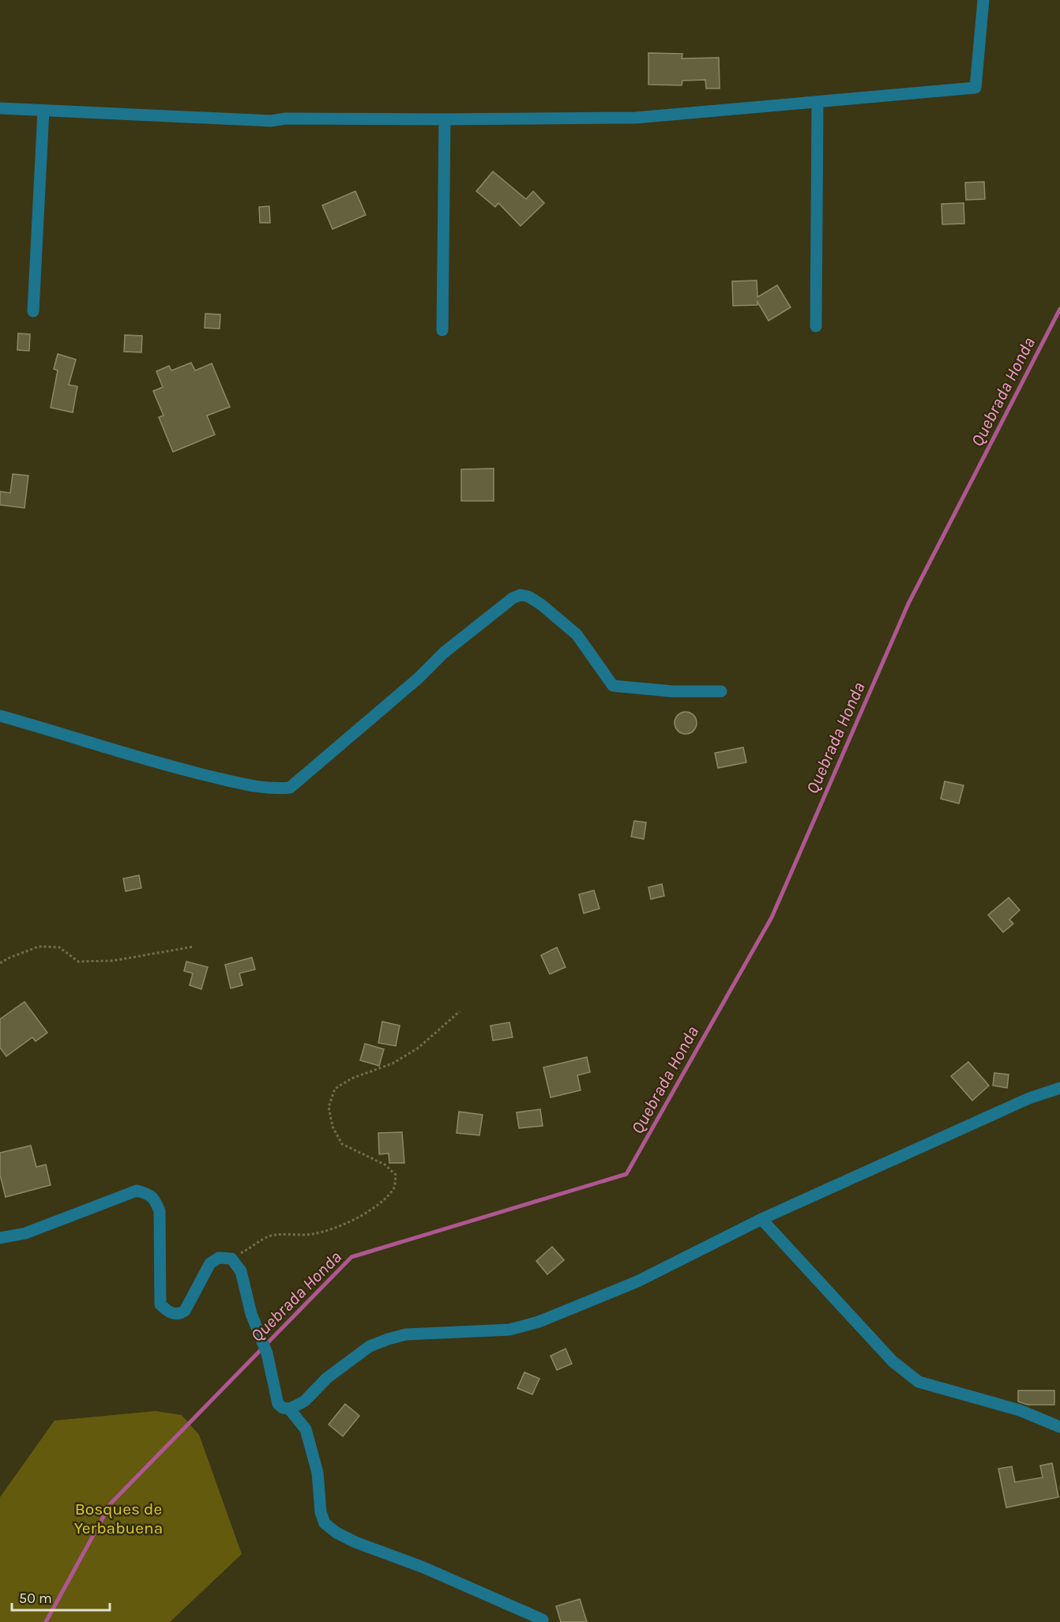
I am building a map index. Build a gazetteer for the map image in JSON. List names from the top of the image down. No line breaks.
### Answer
{"water":["Quebrada Honda"],"parks":["Bosques de Yerbabuena"],"scale_bar":"50 m"}
